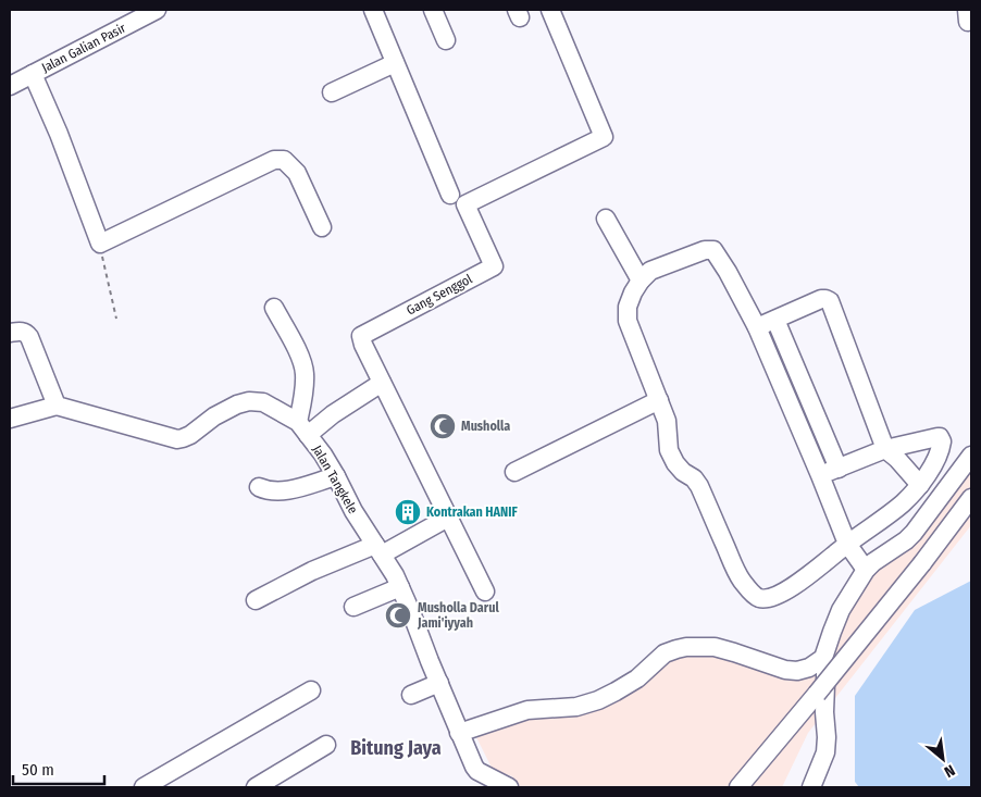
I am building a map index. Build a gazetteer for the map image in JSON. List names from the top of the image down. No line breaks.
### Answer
{"streets":{"street":["Jalan Galian Pasir","Gang Senggol","Jalan Tangkele"]},"districts":["Bitung Jaya"],"places":{"mosque":["Musholla","Musholla Darul Jami'iyyah"],"building":["Kontrakan HANIF"]},"scale_bar":"50 m","north":"bottom right"}
